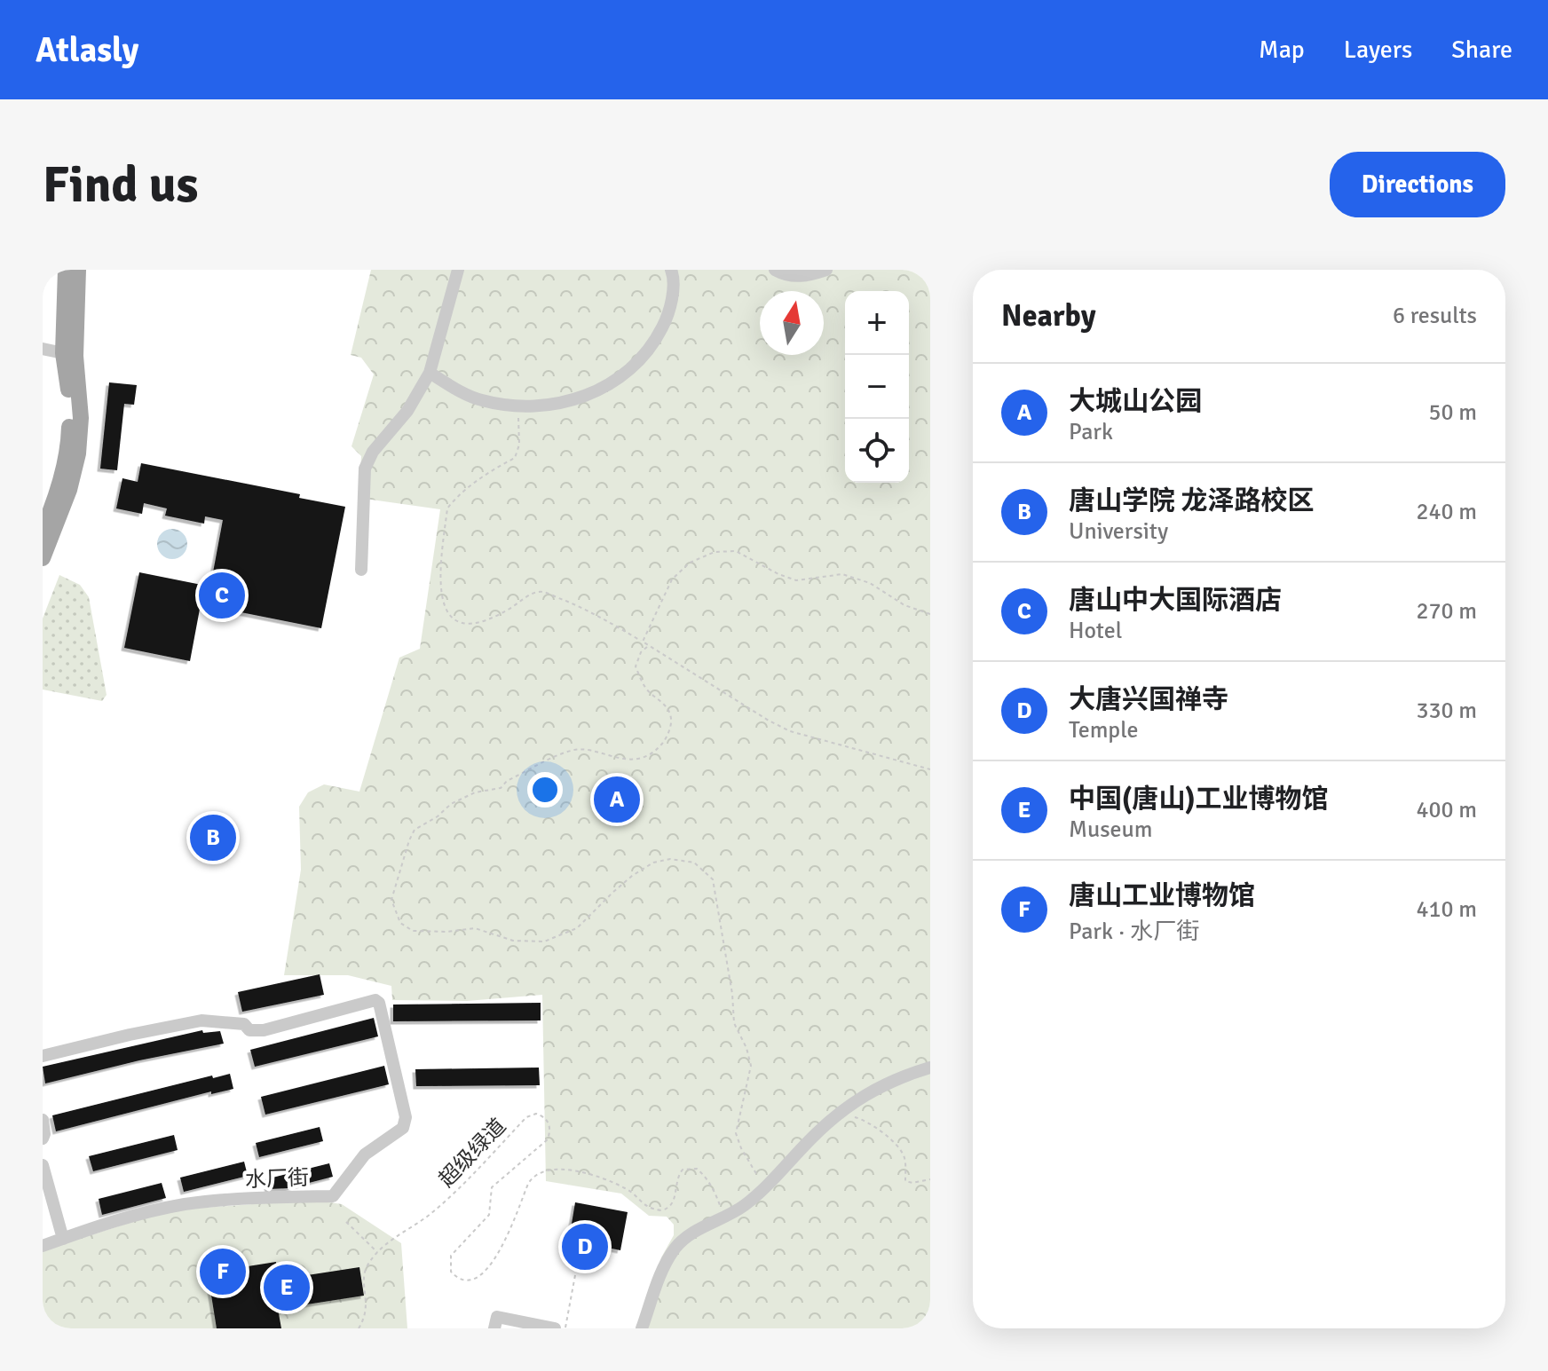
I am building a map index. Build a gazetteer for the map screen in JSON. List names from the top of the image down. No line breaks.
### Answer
{"streets":{"street":["水厂街"],"path":["超级绿道"]},"north":"top","page":{"header":"Atlasly","nav":["Map","Layers","Share"],"buttons":"Directions","title":"Find us","heading":["Nearby","6 results"],"map_buttons":["+","−"],"list":[{"mark":"A","name":"大城山公园","note":"Park","value":"50 m"},{"mark":"B","name":"唐山学院 龙泽路校区","note":"University","value":"240 m"},{"mark":"C","name":"唐山中大国际酒店","note":"Hotel","value":"270 m"},{"mark":"D","name":"大唐兴国禅寺","note":"Temple","value":"330 m"},{"mark":"E","name":"中国(唐山)工业博物馆","note":"Museum","value":"400 m"},{"mark":"F","name":"唐山工业博物馆","note":"Park · 水厂街","value":"410 m"}],"pins":["C","A","B","D","F","E"]}}
